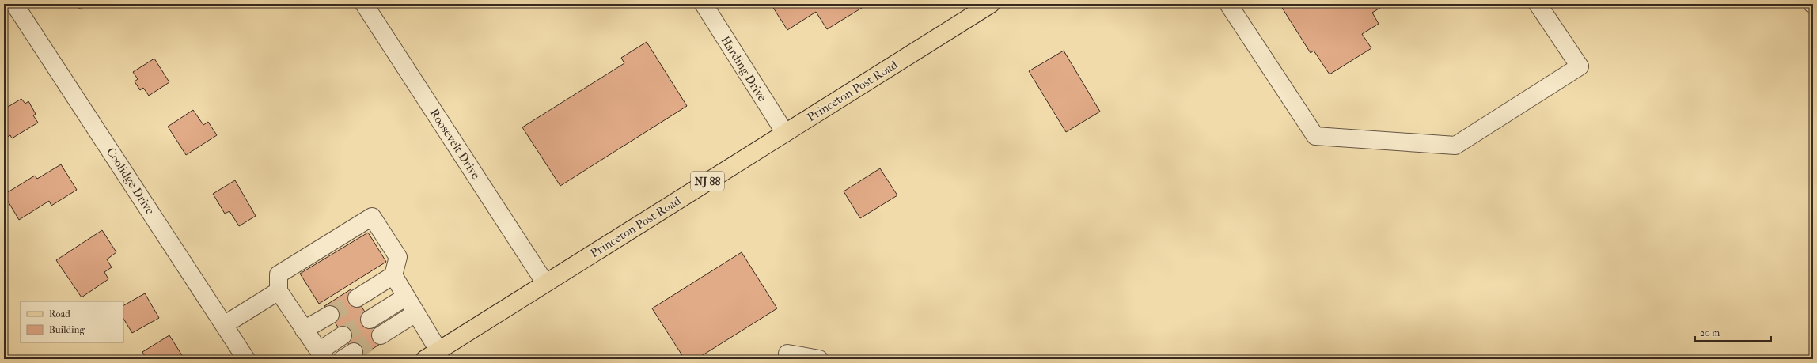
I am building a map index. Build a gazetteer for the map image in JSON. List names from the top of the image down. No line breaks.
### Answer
{"streets":{"main road":["Princeton Post Road","NJ 88"],"street":["Harding Drive","Roosevelt Drive","Coolidge Drive"]},"crossings":[["Harding Drive","Princeton Post Road"],["Princeton Post Road","Roosevelt Drive"]],"legend":["Road","Building"],"scale_bar":"20 m"}
